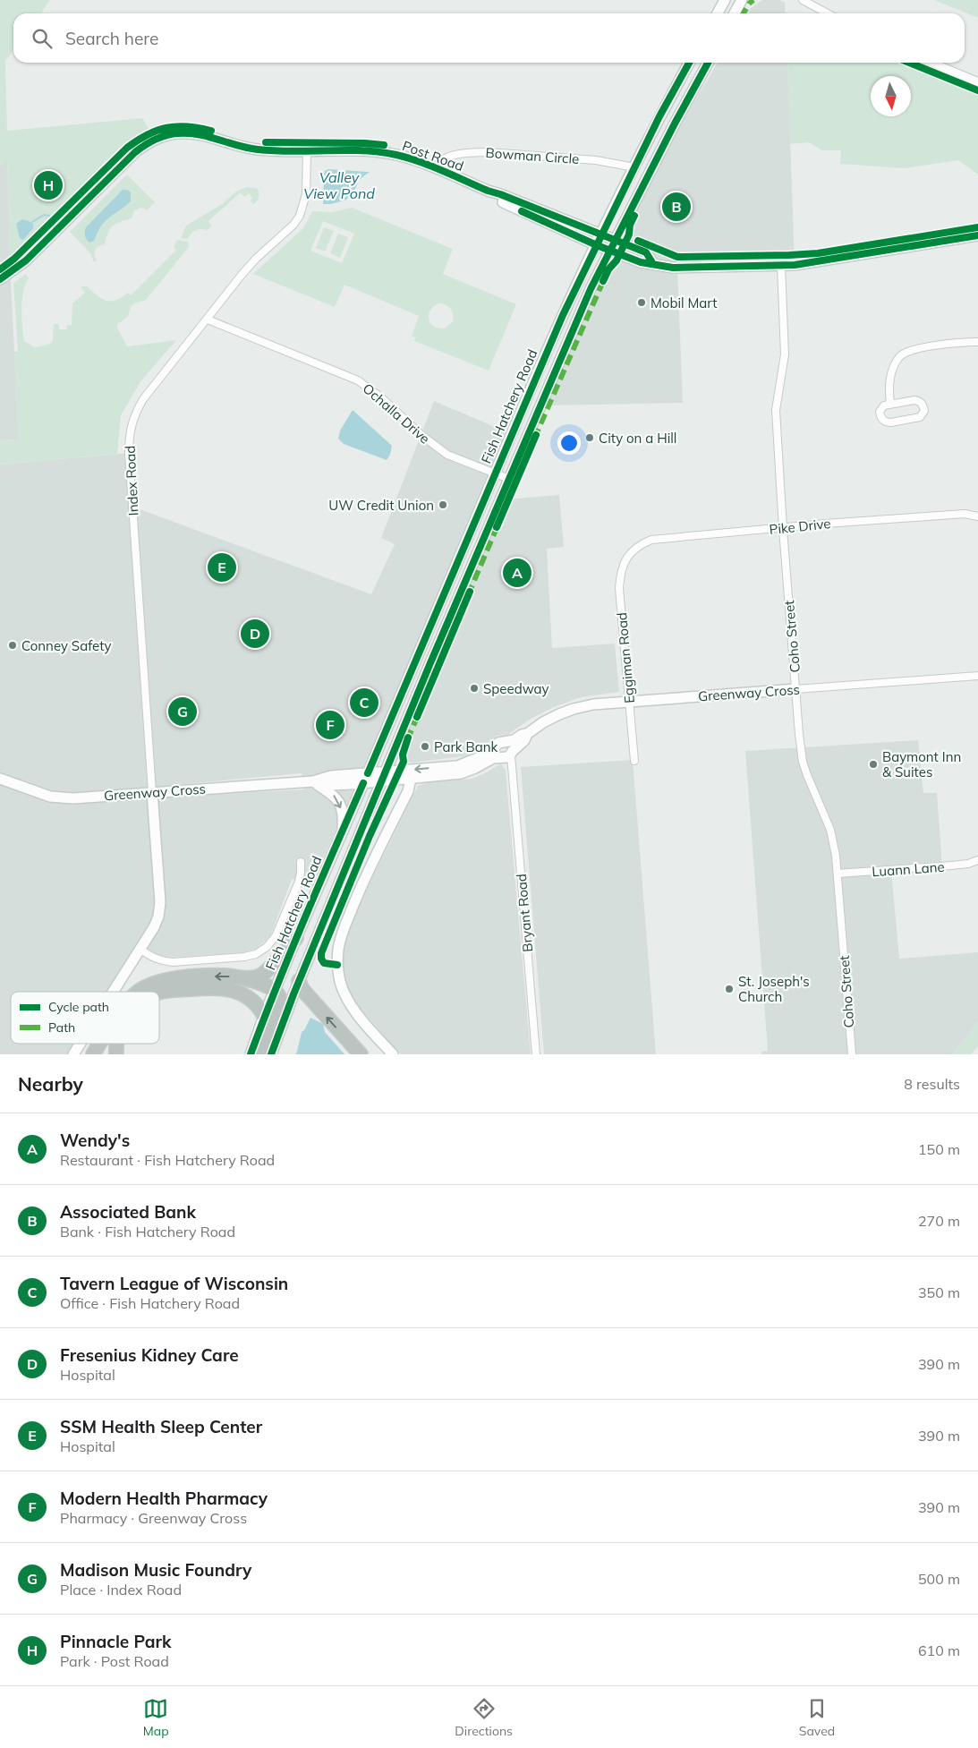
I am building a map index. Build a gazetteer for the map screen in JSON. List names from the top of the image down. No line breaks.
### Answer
{"streets":{"street":["Post Road","Bowman Circle","Fish Hatchery Road","Ochalla Drive","Index Road","Pike Drive","Coho Street","Eggiman Road","Greenway Cross","Luann Lane","Bryant Road"]},"crossings":[["Post Road","Bowman Circle"],["Post Road","Fish Hatchery Road"],["Post Road","Index Road"],["Post Road","Coho Street"],["Bowman Circle","Fish Hatchery Road"],["Fish Hatchery Road","Ochalla Drive"],["Fish Hatchery Road","Greenway Cross"],["Ochalla Drive","Index Road"],["Index Road","Greenway Cross"],["Pike Drive","Coho Street"],["Pike Drive","Eggiman Road"],["Coho Street","Greenway Cross"],["Coho Street","Luann Lane"],["Eggiman Road","Greenway Cross"],["Greenway Cross","Bryant Road"]],"water":["Valley View Pond"],"places":["Mobil Mart","City on a Hill","UW Credit Union","Conney Safety","Speedway","Park Bank","Baymont Inn & Suites","St. Joseph's Church"],"legend":["Cycle path","Path"],"north":"bottom","page":{"search":"Search here","pins":["H","B","E","A","D","C","G","F"],"heading":["Nearby","8 results"],"list":[{"mark":"A","name":"Wendy's","note":"Restaurant · Fish Hatchery Road","value":"150 m"},{"mark":"B","name":"Associated Bank","note":"Bank · Fish Hatchery Road","value":"270 m"},{"mark":"C","name":"Tavern League of Wisconsin","note":"Office · Fish Hatchery Road","value":"350 m"},{"mark":"D","name":"Fresenius Kidney Care","note":"Hospital","value":"390 m"},{"mark":"E","name":"SSM Health Sleep Center","note":"Hospital","value":"390 m"},{"mark":"F","name":"Modern Health Pharmacy","note":"Pharmacy · Greenway Cross","value":"390 m"},{"mark":"G","name":"Madison Music Foundry","note":"Place · Index Road","value":"500 m"},{"mark":"H","name":"Pinnacle Park","note":"Park · Post Road","value":"610 m"}],"nav":["Map","Directions","Saved"]}}
